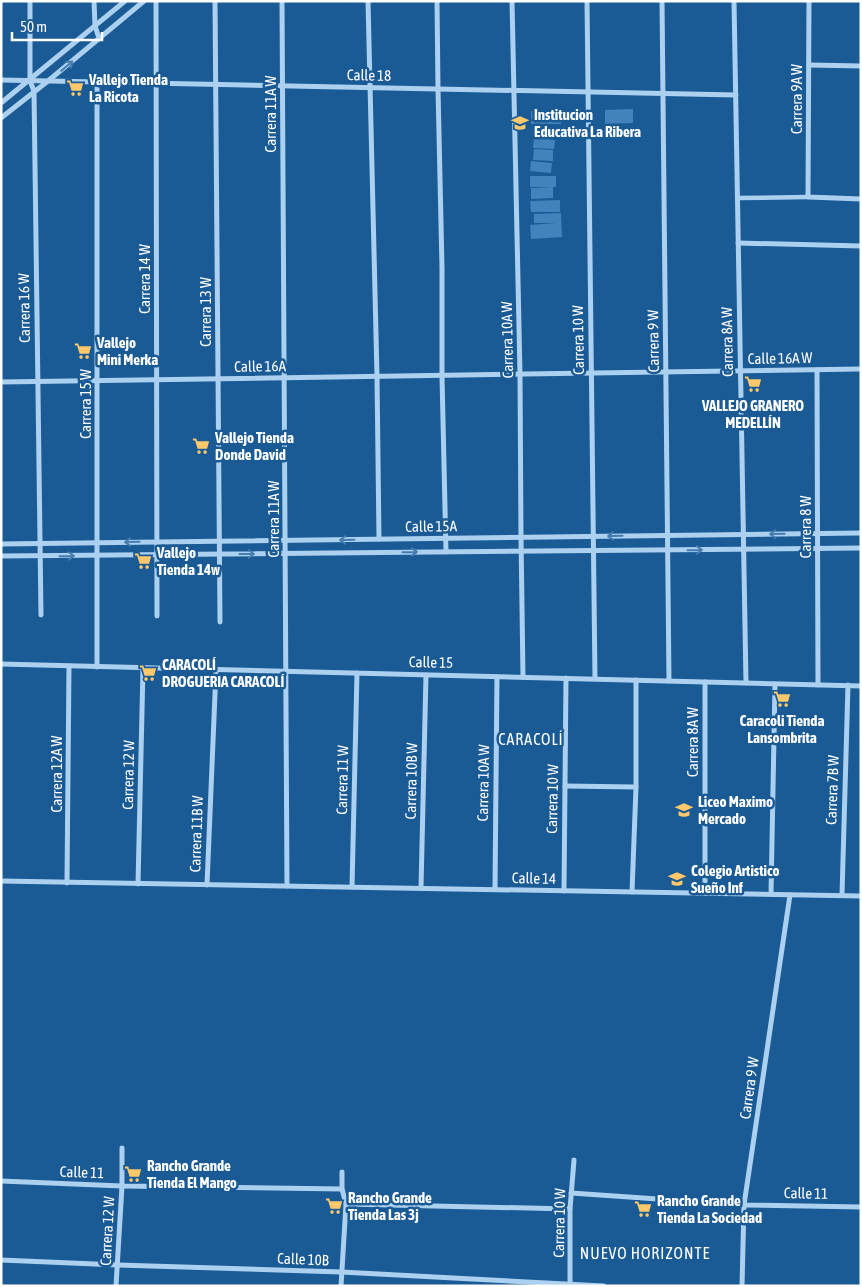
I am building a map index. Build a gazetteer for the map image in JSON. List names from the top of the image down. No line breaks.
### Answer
{"streets":{"street":["Calle 18","Carrera 9A W","Carrera 11A W","Carrera 14 W","Carrera 16 W","Carrera 13 W","Carrera 10A W","Carrera 10 W","Carrera 9 W","Carrera 8A W","Calle 16A W","Calle 16A","Carrera 15 W","Calle 15A","Carrera 8 W","Calle 15","Carrera 12A W","Carrera 12 W","Carrera 11 W","Carrera 10B W","Carrera 7B W","Carrera 11B W","Calle 14","Calle 11","Calle 10B"]},"crossings":[["Calle 18","Carrera 11A W"],["Calle 18","Carrera 14 W"],["Calle 18","Carrera 16 W"],["Calle 18","Carrera 13 W"],["Calle 18","Carrera 10A W"],["Calle 18","Carrera 10 W"],["Calle 18","Carrera 9 W"],["Calle 18","Carrera 8A W"],["Calle 18","Carrera 15 W"],["Carrera 11A W","Calle 16A"],["Carrera 11A W","Calle 15A"],["Carrera 11A W","Calle 15"],["Carrera 11A W","Calle 14"],["Carrera 14 W","Calle 16A"],["Carrera 14 W","Calle 15A"],["Carrera 16 W","Calle 16A"],["Carrera 16 W","Calle 15A"],["Carrera 13 W","Calle 16A"],["Carrera 13 W","Calle 15A"],["Carrera 10A W","Calle 16A W"],["Carrera 10A W","Calle 16A"],["Carrera 10A W","Calle 15A"],["Carrera 10A W","Calle 15"],["Carrera 10A W","Calle 14"],["Carrera 10 W","Calle 16A W"],["Carrera 10 W","Calle 15A"],["Carrera 10 W","Calle 15"],["Carrera 10 W","Calle 14"],["Carrera 10 W","Calle 11"],["Carrera 10 W","Calle 10B"],["Carrera 9 W","Calle 16A W"],["Carrera 9 W","Calle 15A"],["Carrera 9 W","Calle 15"],["Carrera 9 W","Calle 14"],["Carrera 9 W","Calle 11"],["Carrera 8A W","Calle 16A W"],["Carrera 8A W","Calle 15A"],["Carrera 8A W","Calle 15"],["Carrera 8A W","Calle 14"],["Calle 16A W","Calle 16A"],["Calle 16A W","Carrera 8 W"],["Calle 16A","Carrera 15 W"],["Carrera 15 W","Calle 15A"],["Carrera 15 W","Calle 15"],["Calle 15A","Carrera 8 W"],["Carrera 8 W","Calle 15"],["Calle 15","Carrera 12A W"],["Calle 15","Carrera 12 W"],["Calle 15","Carrera 11 W"],["Calle 15","Carrera 10B W"],["Calle 15","Carrera 7B W"],["Calle 15","Carrera 11B W"],["Carrera 12A W","Carrera 11B W"],["Carrera 12 W","Carrera 11B W"],["Carrera 12 W","Calle 11"],["Carrera 12 W","Calle 10B"],["Carrera 11 W","Calle 14"],["Carrera 10B W","Calle 14"],["Carrera 7B W","Calle 14"],["Carrera 11B W","Calle 14"]],"districts":["CARACOLÍ","NUEVO HORIZONTE"],"places":{"supermarket":["Vallejo Tienda La Ricota","Vallejo Mini Merka","VALLEJO GRANERO MEDELLÍN","Vallejo Tienda Donde David","Vallejo Tienda 14w","CARACOLÍ DROGUERIA CARACOLÍ","Caracoli Tienda Lansombrita","Rancho Grande Tienda El Mango","Rancho Grande Tienda Las 3j","Rancho Grande Tienda La Sociedad"],"school or university":["Institucion Educativa La Ribera","Liceo Maximo Mercado","Colegio Artistico Sueño Inf"]},"scale_bar":"50 m"}
